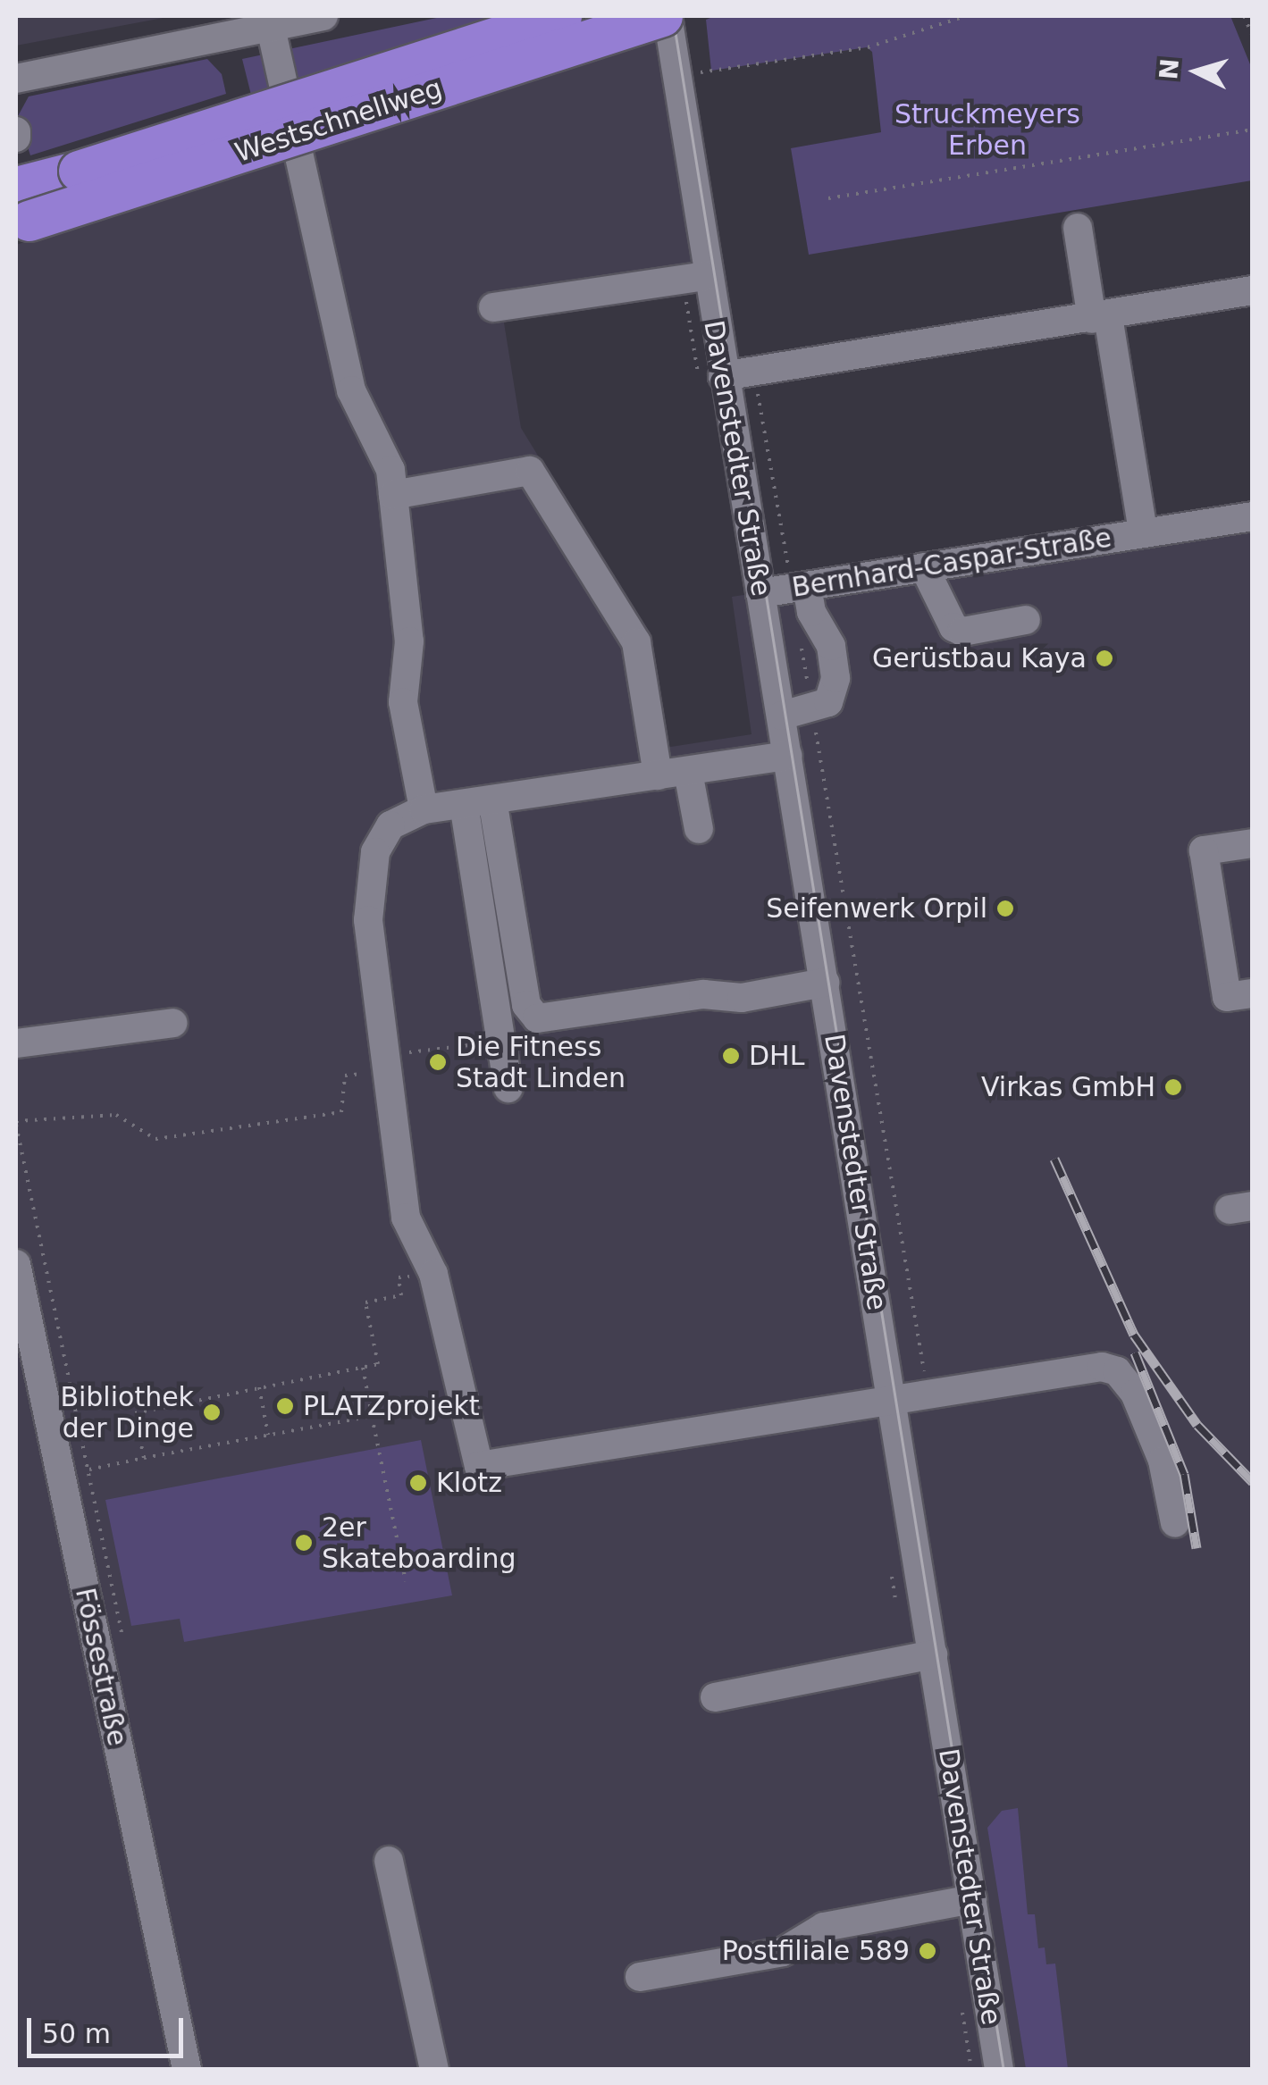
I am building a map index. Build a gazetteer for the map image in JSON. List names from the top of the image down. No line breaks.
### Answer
{"streets":{"highway":["Westschnellweg"],"street":["Davenstedter Straße","Bernhard-Caspar-Straße","Fössestraße"]},"crossings":[["Westschnellweg","Davenstedter Straße"],["Davenstedter Straße","Bernhard-Caspar-Straße"]],"parks":["Struckmeyers Erben"],"places":["Gerüstbau Kaya","Seifenwerk Orpil","DHL","Die Fitness Stadt Linden","Virkas GmbH","PLATZprojekt","Bibliothek der Dinge","Klotz","2er Skateboarding","Postfiliale 589"],"scale_bar":"50 m","north":"left"}
